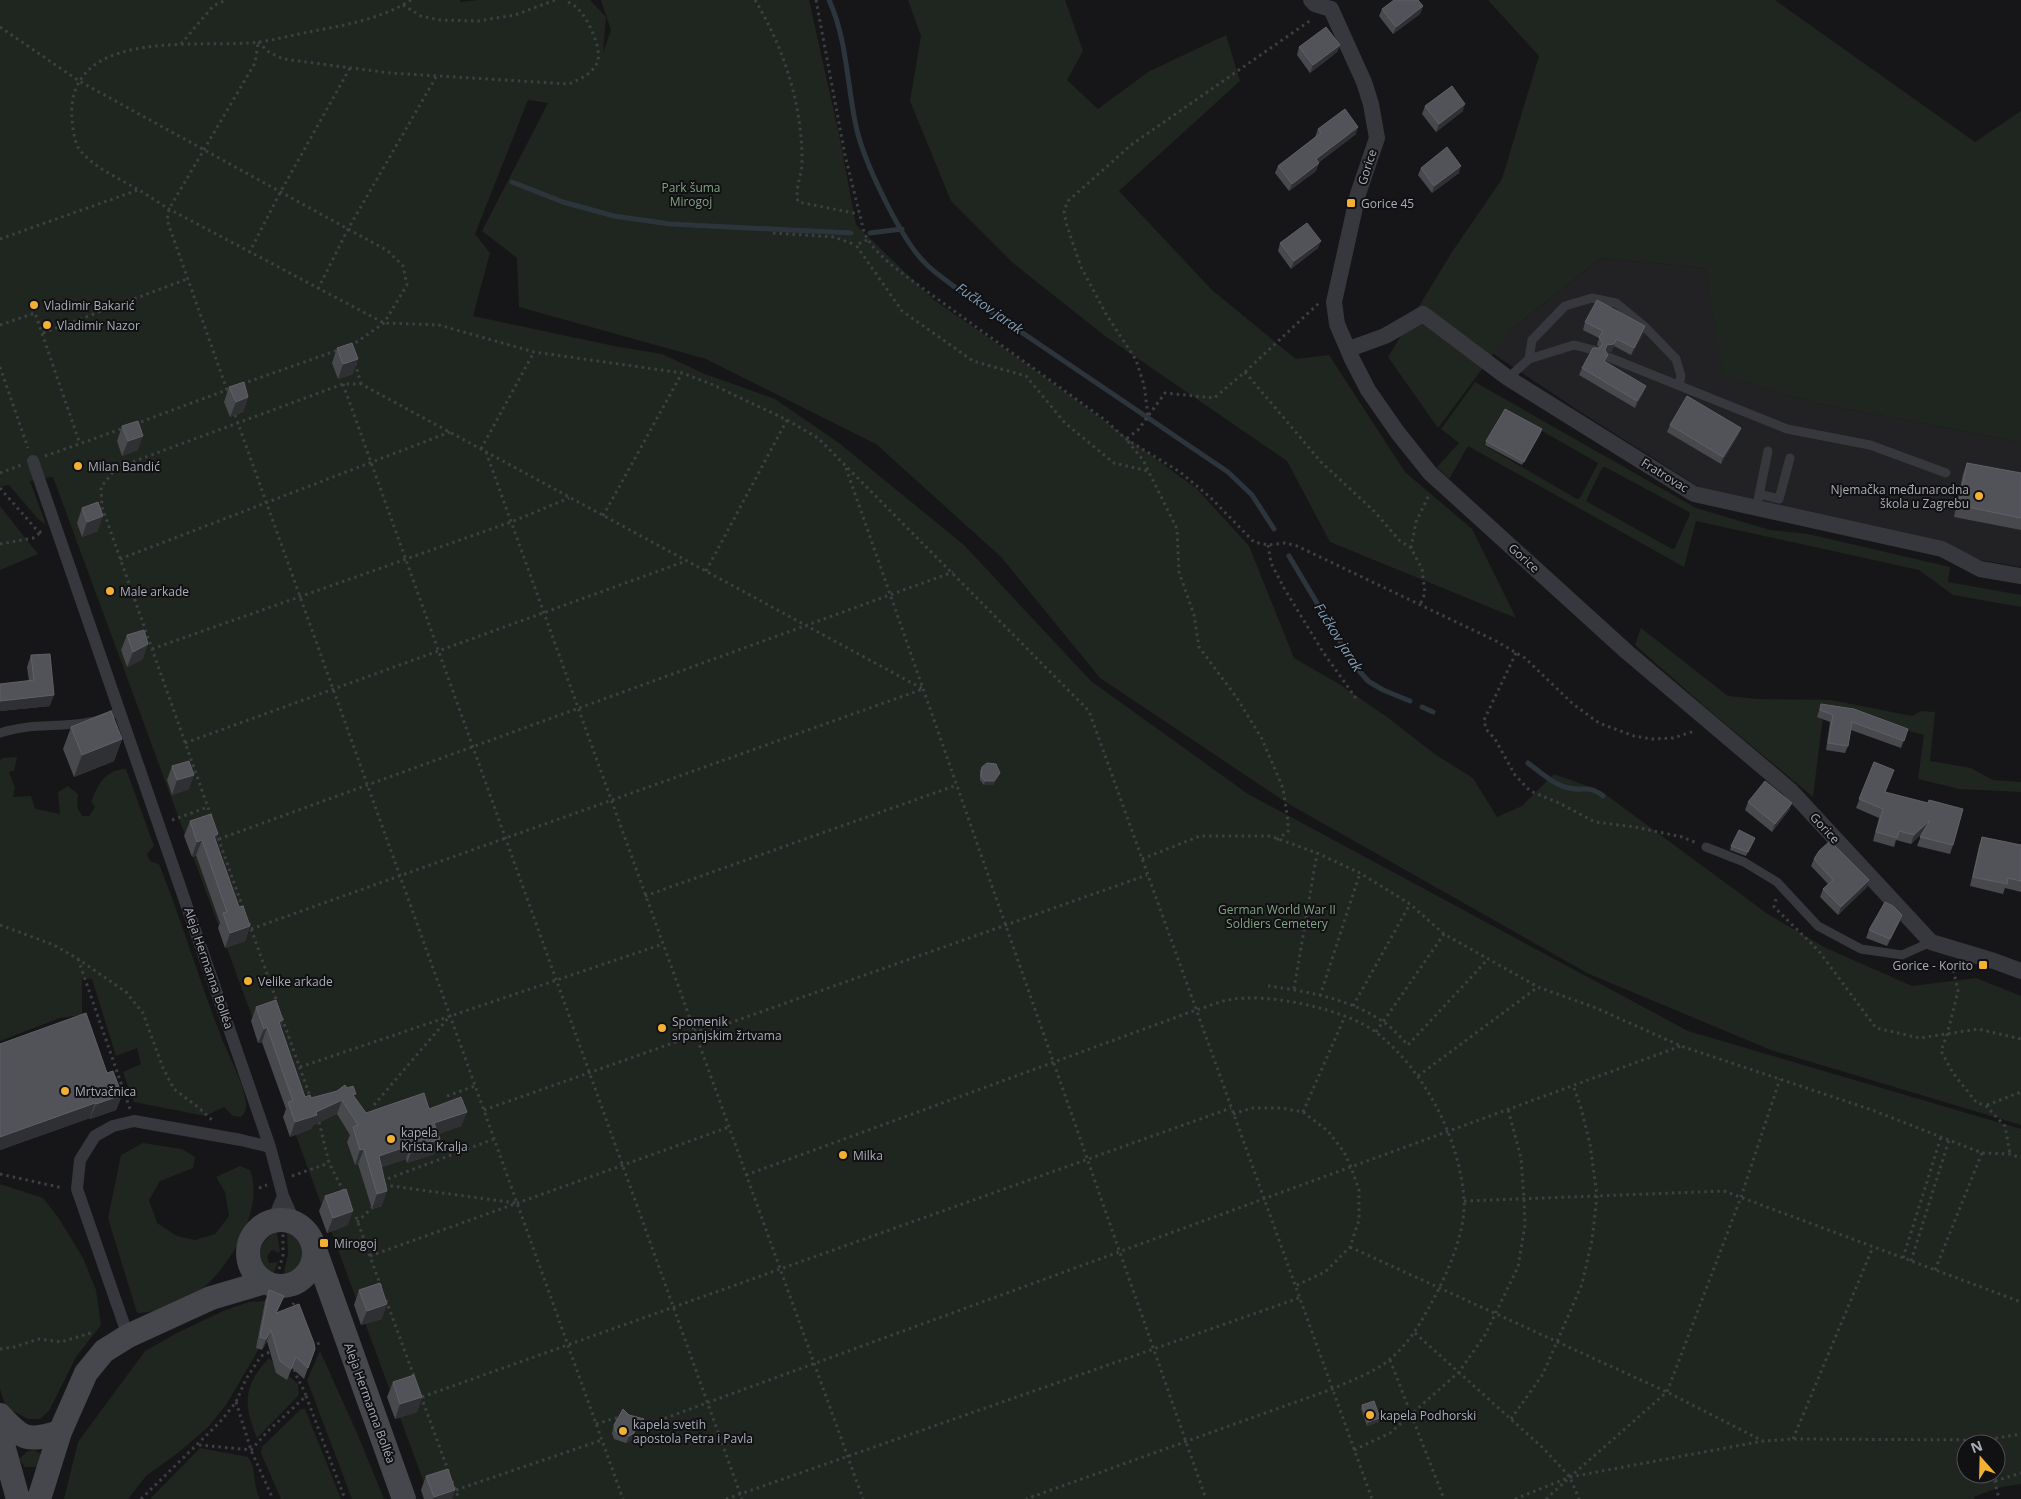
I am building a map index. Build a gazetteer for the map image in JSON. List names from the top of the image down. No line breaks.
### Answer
{"streets":{"main road":["Aleja Hermanna Bolléa"],"street":["Gorice","Fratrovac"]},"crossings":[["Gorice","Fratrovac"]],"water":["Fučkov jarak"],"parks":["Park šuma Mirogoj","German World War II Soldiers Cemetery"],"places":{"transit":["Gorice 45","Gorice - Korito","Mirogoj"],"other":["Vladimir Bakarić","Vladimir Nazor","Milan Bandić","Njemačka međunarodna škola u Zagrebu","Male arkade","Velike arkade","Spomenik srpanjskim žrtvama","Mrtvačnica","kapela Krista Kralja","Milka","kapela Podhorski","kapela svetih apostola Petra i Pavla"]},"north":"top"}
